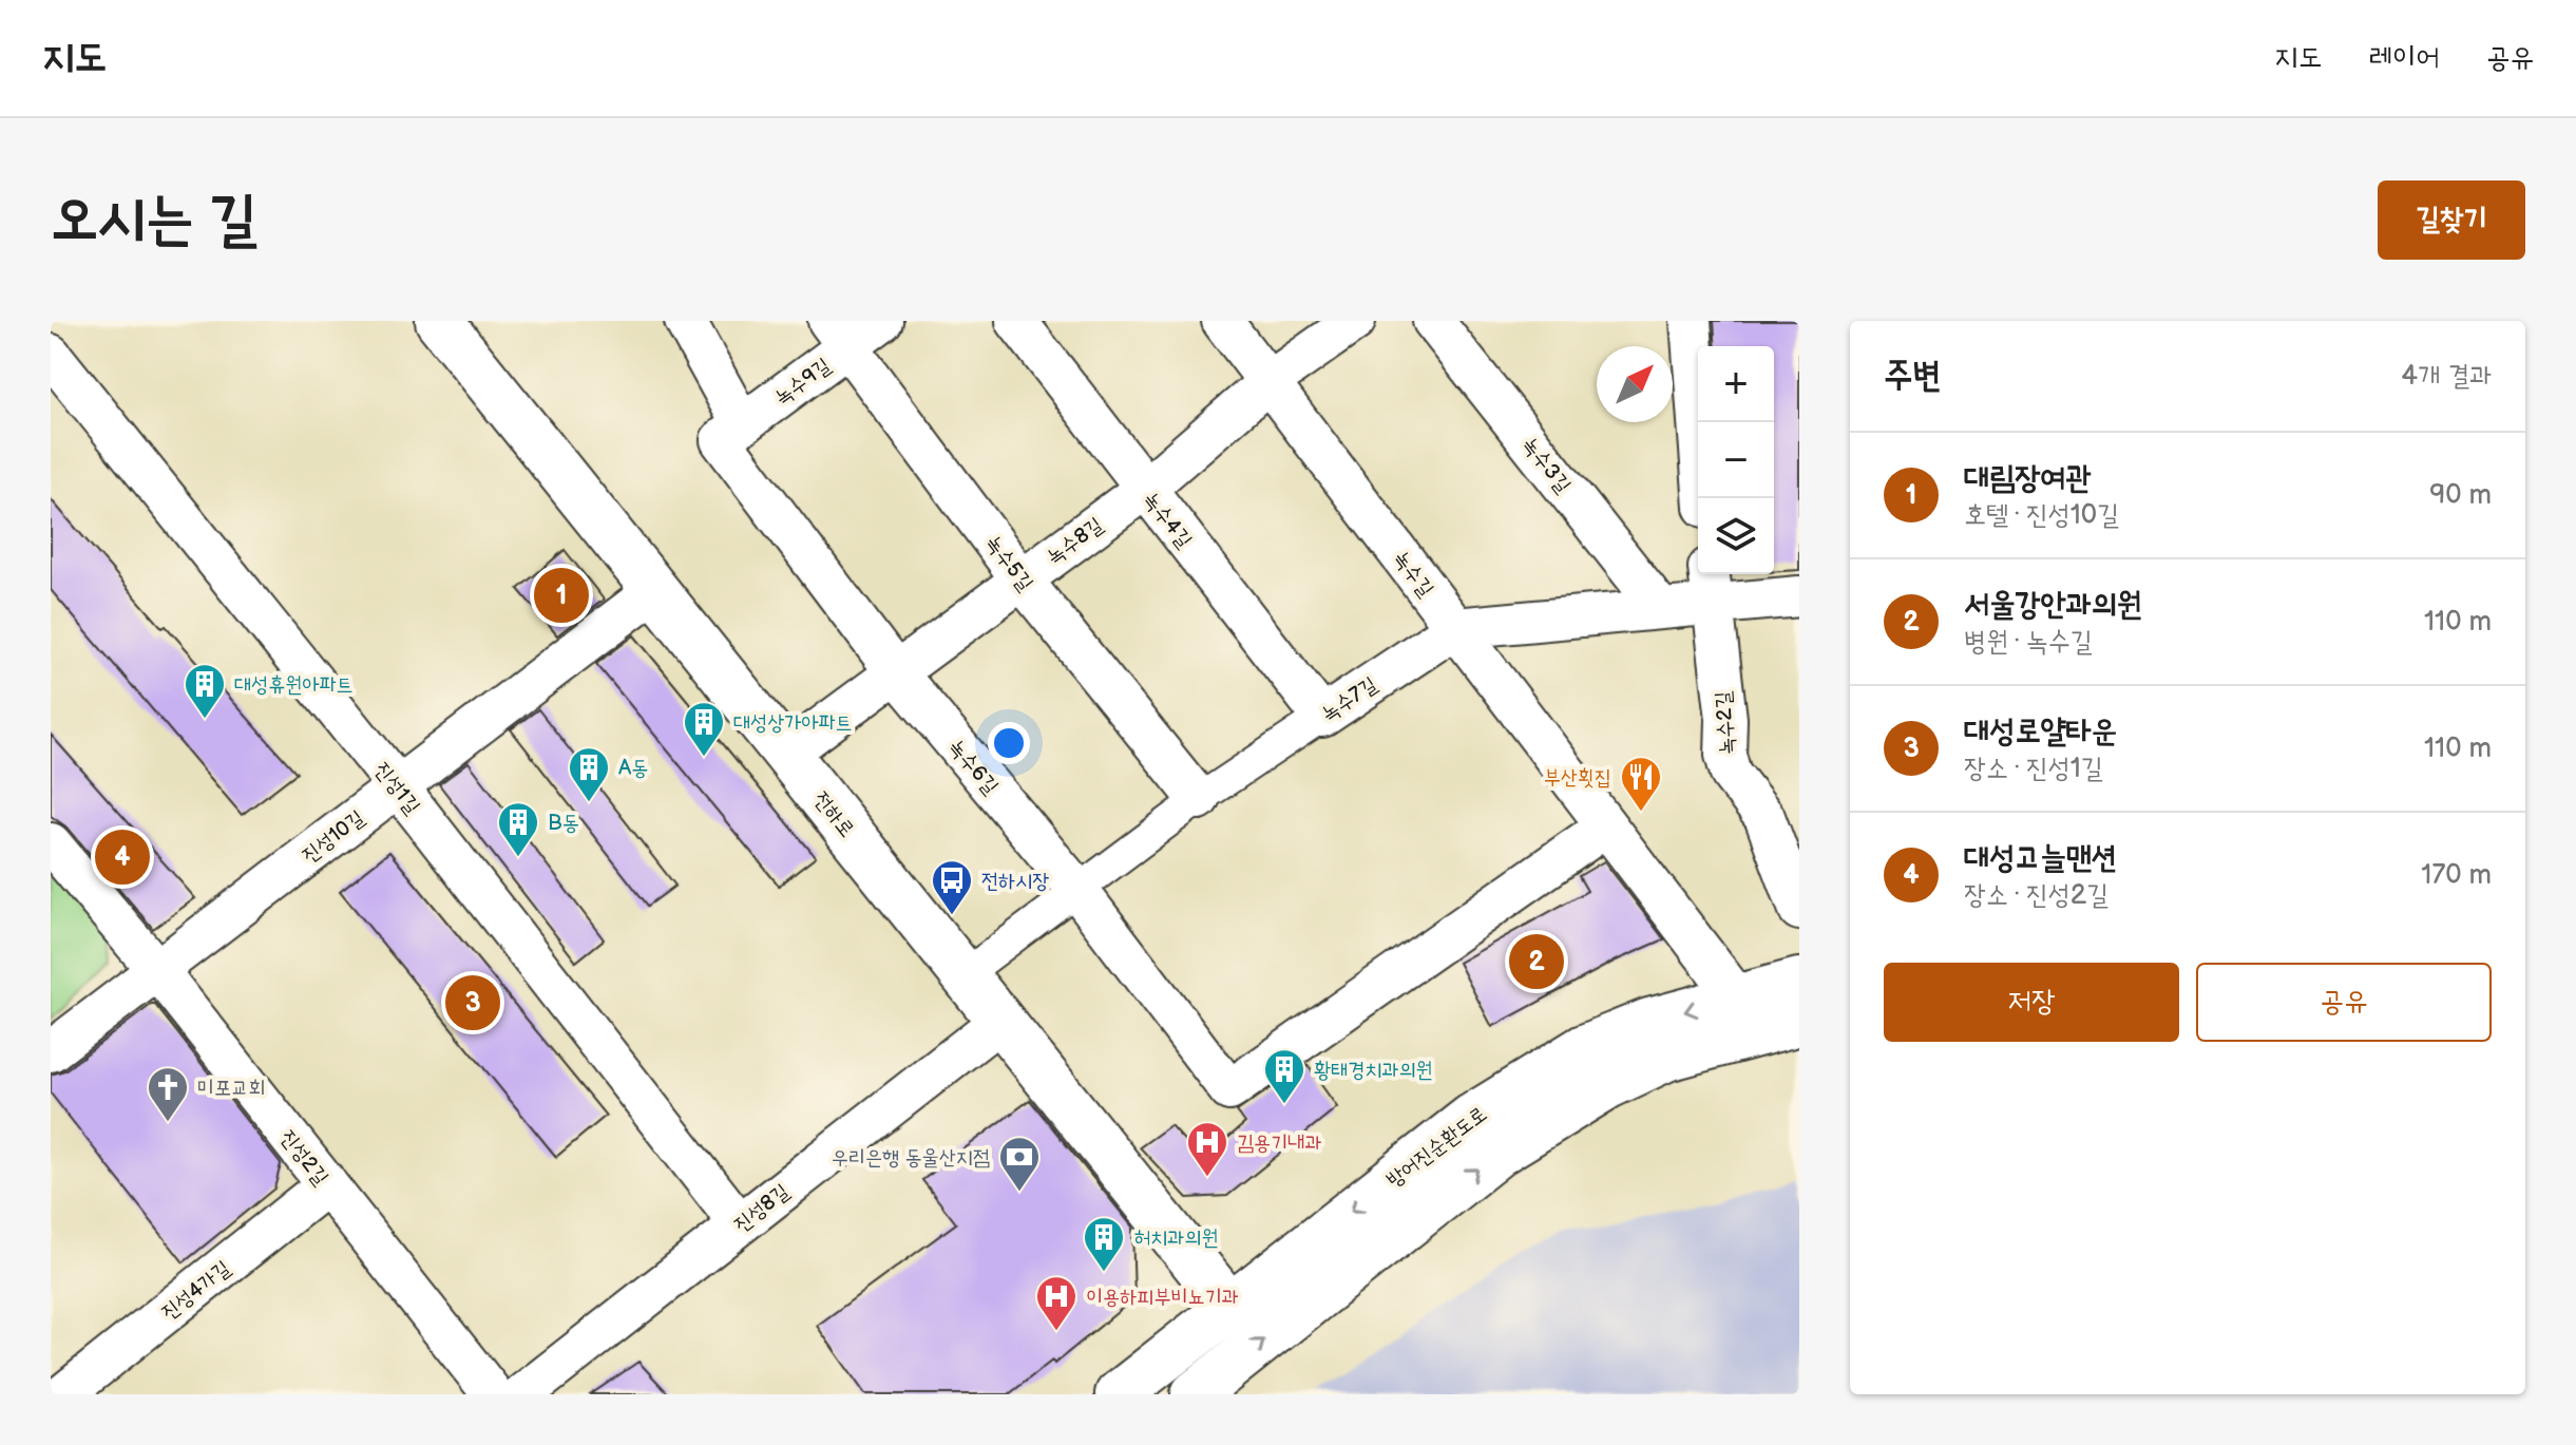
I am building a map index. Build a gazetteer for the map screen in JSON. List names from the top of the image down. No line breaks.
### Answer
{"streets":{"main road":["전하로","방어진순환도로"],"street":["녹수9길","녹수3길","녹수4길","녹수8길","녹수5길","녹수길","녹수7길","녹수2길","녹수6길","진성1길","진성10길","진성2길","진성8길","진성4가길"]},"crossings":[["녹수9길","녹수5길"],["녹수9길","녹수6길"],["녹수3길","녹수7길"],["녹수4길","녹수8길"],["녹수4길","녹수7길"],["녹수8길","녹수5길"],["녹수8길","녹수길"],["녹수8길","녹수6길"],["녹수8길","전하로"],["녹수5길","녹수7길"],["녹수길","녹수7길"],["녹수길","녹수6길"],["녹수길","방어진순환도로"],["녹수7길","녹수2길"],["녹수7길","녹수6길"],["녹수7길","전하로"],["진성1길","진성10길"],["진성1길","진성8길"],["전하로","진성10길"],["전하로","방어진순환도로"],["전하로","진성8길"],["진성10길","진성2길"],["진성2길","진성4가길"]],"places":{"building":["대성휴원아파트","대성상가아파트","A동","B동","황태경치과의원","허치과의원"],"restaurant":["부산횟집"],"bus stop":["전하시장"],"church":["미포교회"],"hospital":["김용기내과","이용하피부비뇨기과"],"bank":["우리은행 동울산지점"]},"north":"top right","page":{"header":"지도","nav":["지도","레이어","공유"],"buttons":["길찾기",["저장","공유"]],"title":"오시는 길","heading":["주변","4개 결과"],"map_buttons":["+","−"],"list":[{"mark":"1","name":"대림장여관","note":"호텔 · 진성10길","value":"90 m"},{"mark":"2","name":"서울강안과의원","note":"병원 · 녹수길","value":"110 m"},{"mark":"3","name":"대성로얄타운","note":"장소 · 진성1길","value":"110 m"},{"mark":"4","name":"대성고늘맨션","note":"장소 · 진성2길","value":"170 m"}],"pins":["1","4","2","3"]}}
